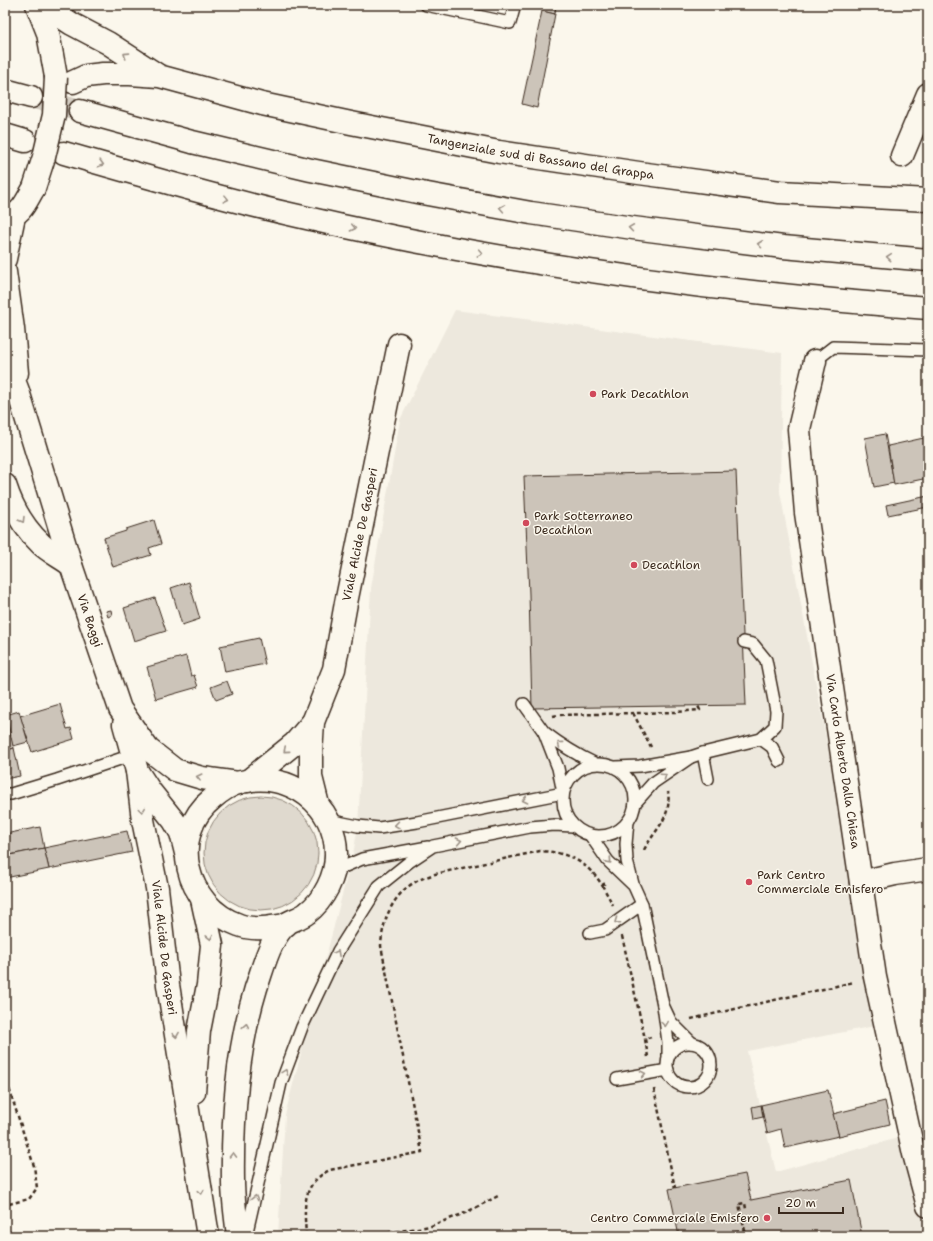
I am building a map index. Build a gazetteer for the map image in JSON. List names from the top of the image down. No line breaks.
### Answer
{"streets":{"main road":["Tangenziale sud di Bassano del Grappa","Viale Alcide De Gasperi","Via Baggi","Via Carlo Alberto Dalla Chiesa"]},"crossings":[["Viale Alcide De Gasperi","Via Baggi"]],"places":["Park Decathlon","Park Sotterraneo Decathlon","Decathlon","Park Centro Commerciale Emisfero","Centro Commerciale Emisfero"],"scale_bar":"20 m"}
